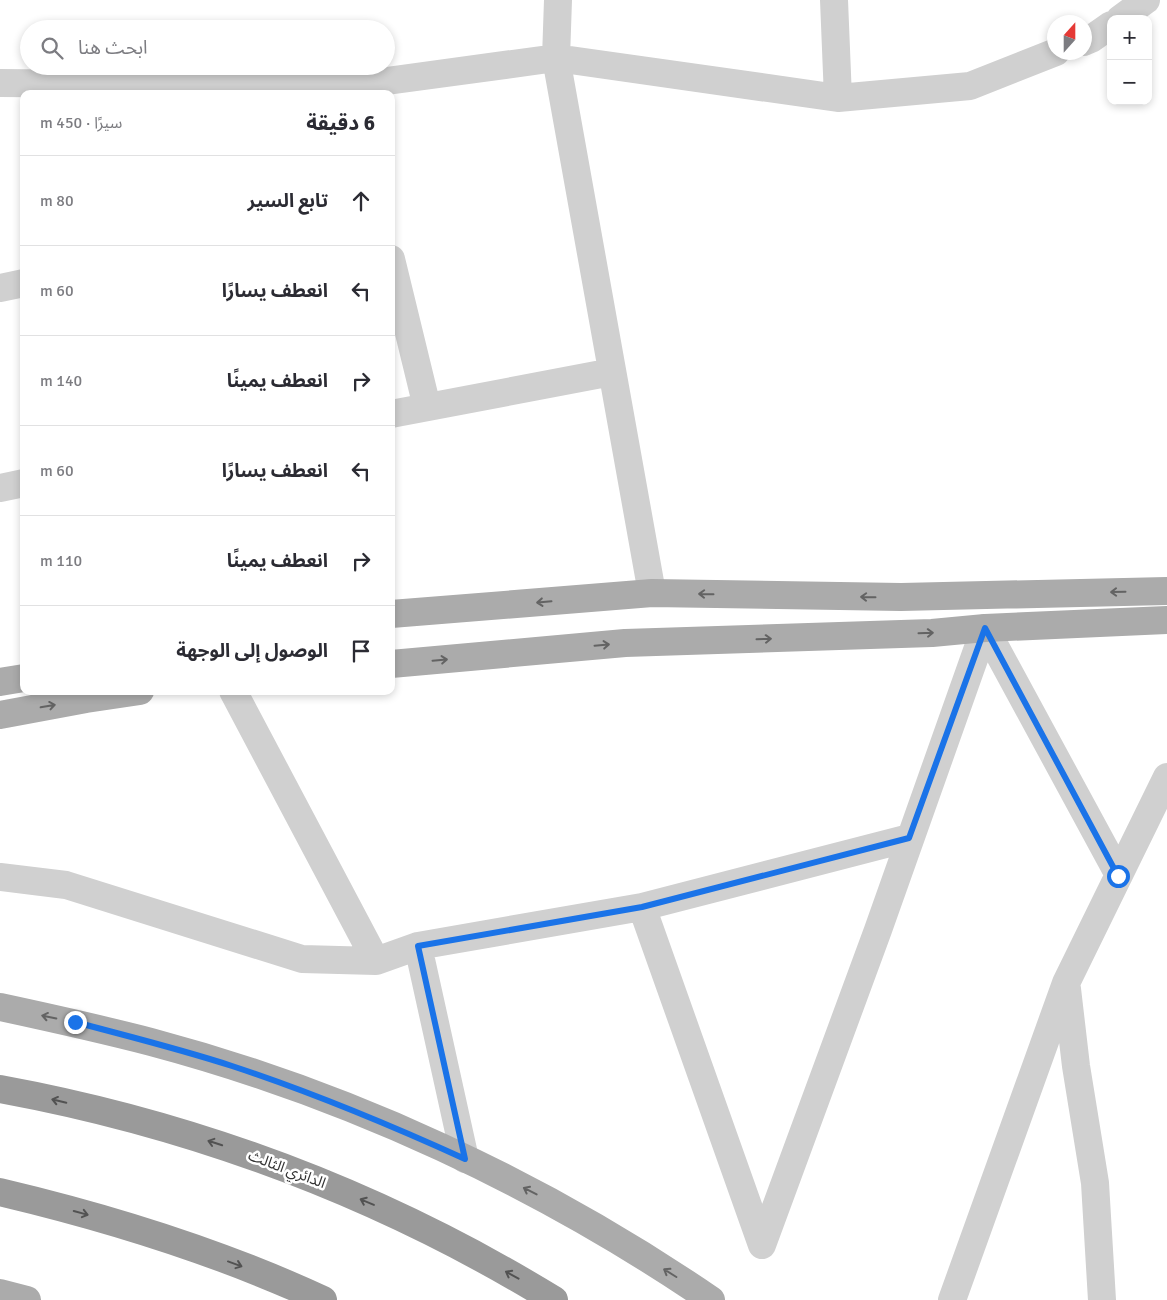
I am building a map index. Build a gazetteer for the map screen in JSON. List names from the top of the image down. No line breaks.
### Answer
{"streets":{"highway":["الدائري الثالث"]},"north":"top","page":{"map_buttons":["+","−"],"search":"ابحث هنا","heading":["6 دقيقة","سيرًا · 450 m"],"list":[["تابع السير","80 m"],["انعطف يسارًا","60 m"],["انعطف يمينًا","140 m"],["انعطف يسارًا","60 m"],["انعطف يمينًا","110 m"],"الوصول إلى الوجهة"]}}
